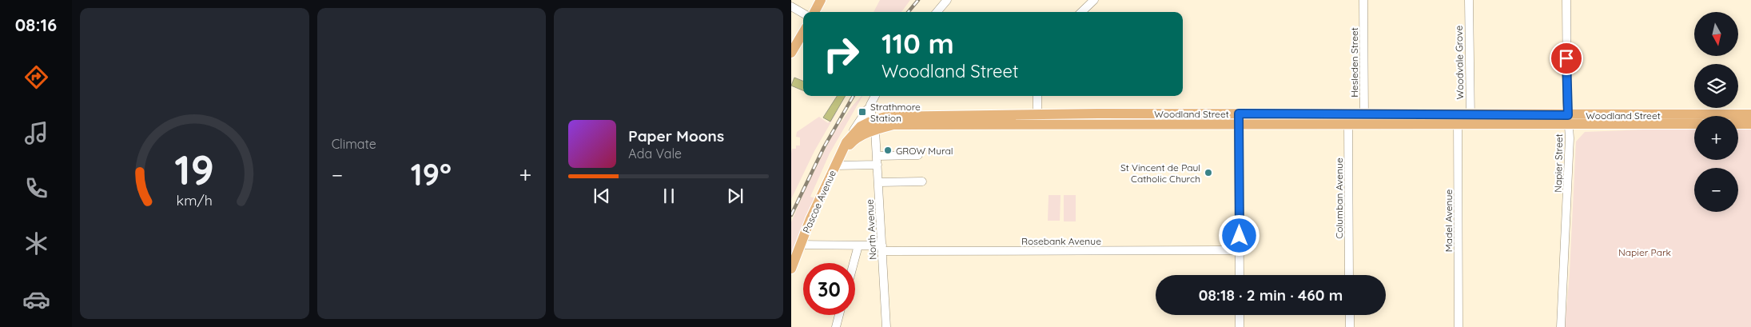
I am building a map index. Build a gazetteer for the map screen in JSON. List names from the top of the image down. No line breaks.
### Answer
{"streets":{"main road":["Woodland Street","Pascoe Avenue"],"street":["Hesleden Street","Woodvale Grove","Napier Street","Columban Avenue","Madel Avenue","North Avenue","Rosebank Avenue"]},"crossings":[["Hesleden Street","Woodland Street"],["Woodvale Grove","Woodland Street"],["Woodland Street","Napier Street"],["Woodland Street","Columban Avenue"],["Woodland Street","Pascoe Avenue"],["Woodland Street","Madel Avenue"],["Woodland Street","North Avenue"],["Pascoe Avenue","North Avenue"],["Pascoe Avenue","Rosebank Avenue"],["North Avenue","Rosebank Avenue"]],"parks":["Napier Park"],"places":{"transit":["Strathmore Station"],"other":["GROW Mural","St Vincent de Paul Catholic Church"]},"north":"bottom","page":{"tabs":"08:16","tile":"Climate","map_buttons":["+","−"],"turn":["110 m","Woodland Street"],"song":["Paper Moons","Ada Vale"],"heat":["−","19°","+"],"limit":"30","trip":"08:18 · 2 min · 460 m","gauge":["19","km/h"]}}
